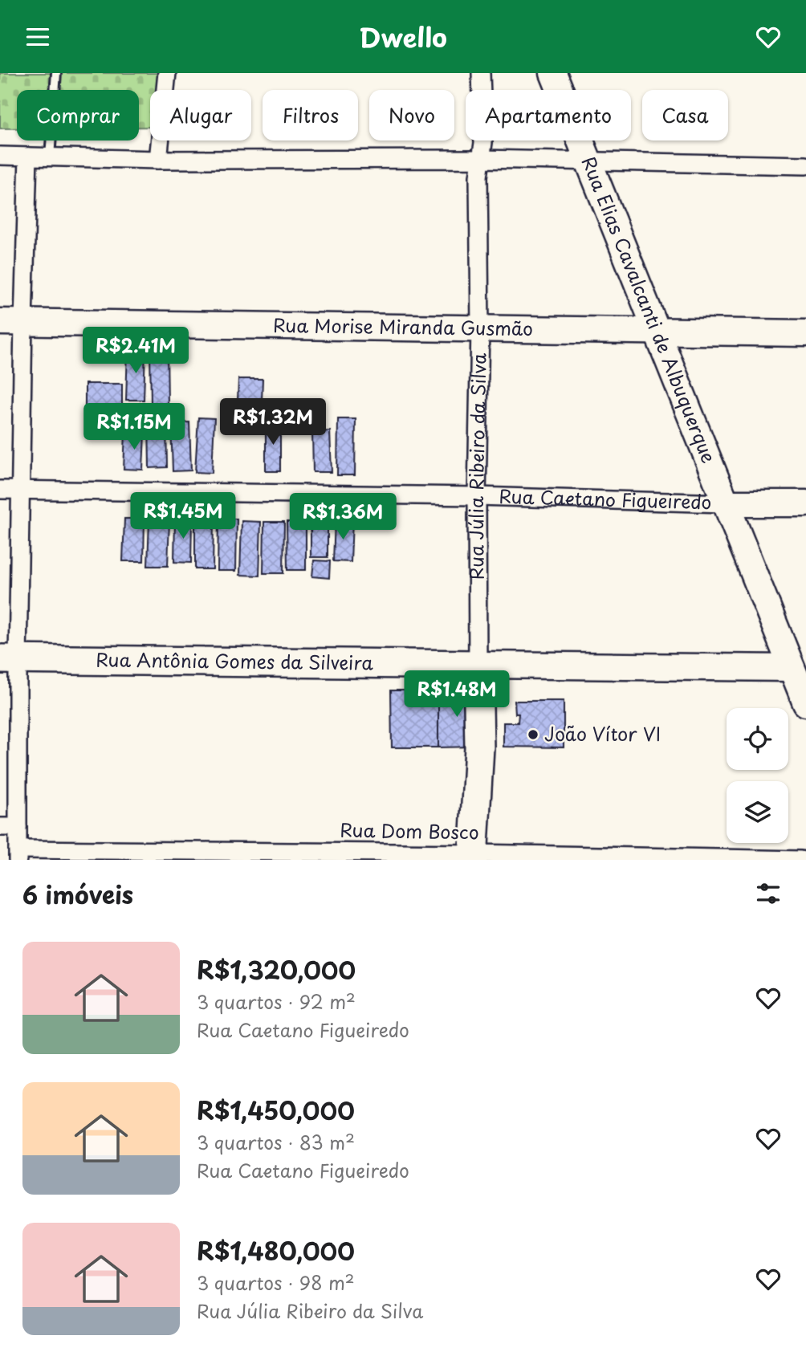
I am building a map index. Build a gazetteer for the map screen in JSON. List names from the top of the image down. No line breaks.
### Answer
{"streets":{"main road":["Rua Júlia Ribeiro da Silva","Rua Antônia Gomes da Silveira"],"street":["Rua Elias Cavalcanti de Albuquerque","Rua Morise Miranda Gusmão","Rua Caetano Figueiredo","Rua Dom Bosco"]},"crossings":[["Rua Elias Cavalcanti de Albuquerque","Rua Morise Miranda Gusmão"],["Rua Elias Cavalcanti de Albuquerque","Rua Caetano Figueiredo"],["Rua Elias Cavalcanti de Albuquerque","Rua Antônia Gomes da Silveira"],["Rua Morise Miranda Gusmão","Rua Júlia Ribeiro da Silva"],["Rua Júlia Ribeiro da Silva","Rua Caetano Figueiredo"],["Rua Júlia Ribeiro da Silva","Rua Antônia Gomes da Silveira"],["Rua Júlia Ribeiro da Silva","Rua Dom Bosco"]],"places":["João Vítor VI"],"page":{"header":"Dwello","chip":["Comprar","Alugar","Filtros","Novo","Apartamento","Casa"],"price":["R$2.41M","R$1.32M","R$1.15M","R$1.45M","R$1.36M","R$1.48M"],"heading":"6 imóveis","list":[{"name":"R$1,320,000","note":"3 quartos · 92 m² · Rua Caetano Figueiredo"},{"name":"R$1,450,000","note":"3 quartos · 83 m² · Rua Caetano Figueiredo"},{"name":"R$1,480,000","note":"3 quartos · 98 m² · Rua Júlia Ribeiro da Silva"}]}}
